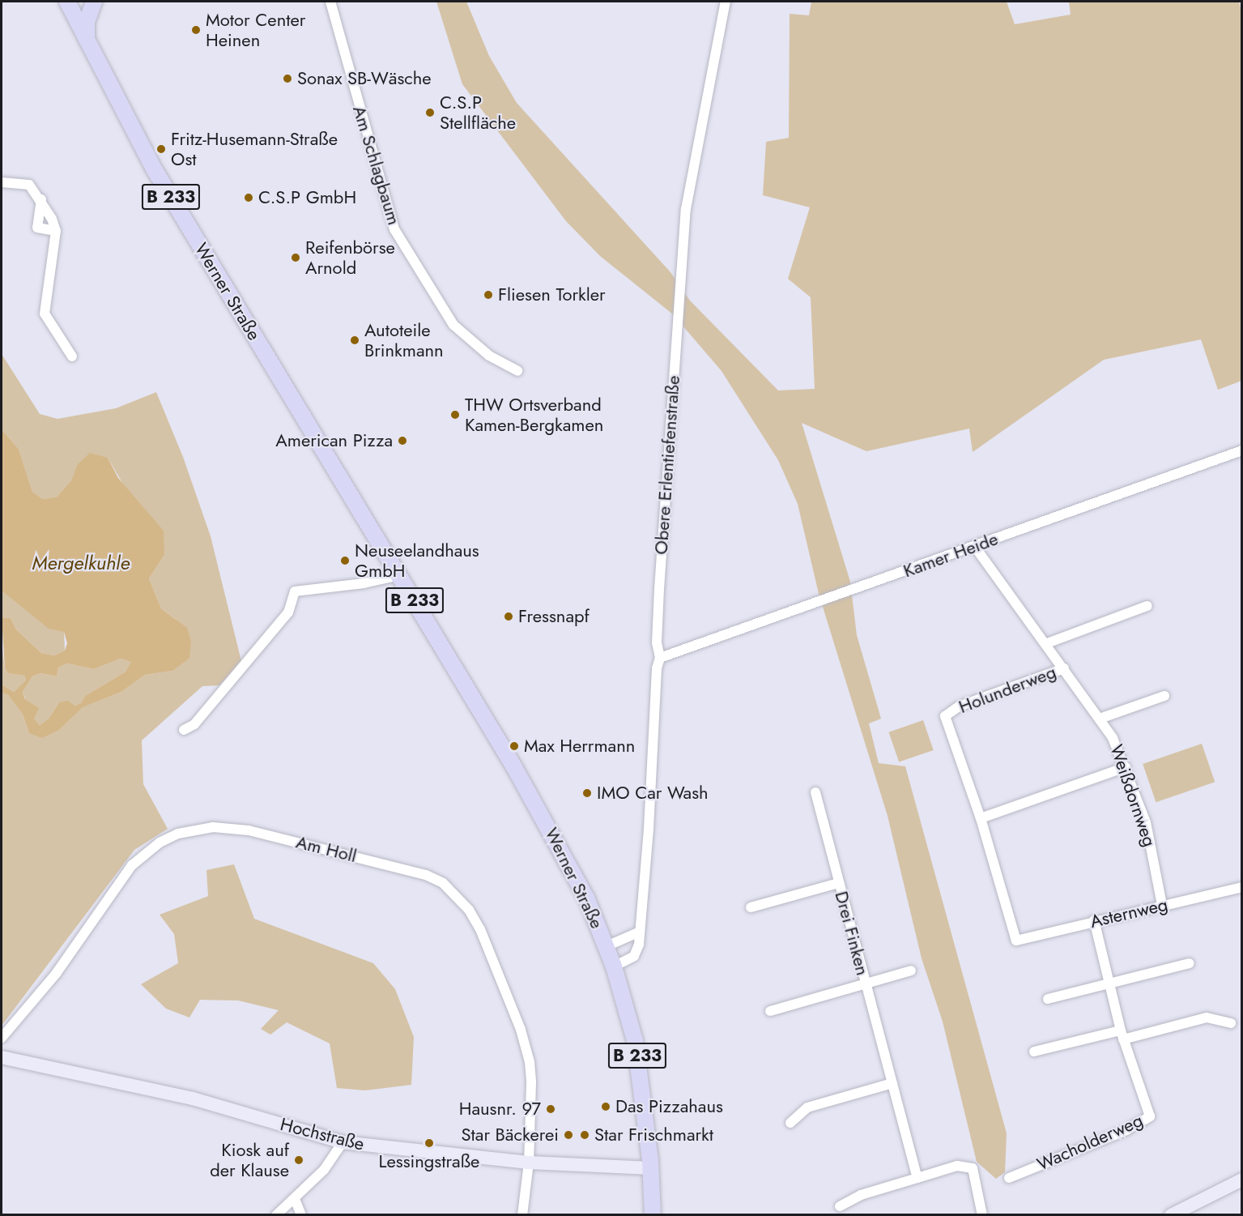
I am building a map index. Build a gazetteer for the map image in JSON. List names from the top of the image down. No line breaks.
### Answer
{"streets":{"main road":["B 233","Werner Straße"],"street":["Am Schlagbaum","Obere Erlentiefenstraße","Kamer Heide","Holunderweg","Weißdornweg","Am Holl","Asternweg","Drei Finken","Hochstraße","Wacholderweg"]},"crossings":[["Werner Straße","Obere Erlentiefenstraße"],["Werner Straße","Hochstraße"],["Obere Erlentiefenstraße","Kamer Heide"],["Kamer Heide","Weißdornweg"],["Holunderweg","Weißdornweg"],["Holunderweg","Asternweg"],["Weißdornweg","Asternweg"],["Am Holl","Hochstraße"],["Asternweg","Wacholderweg"]],"water":["Mergelkuhle"],"places":["Motor Center Heinen","Sonax SB-Wäsche","C.S.P Stellfläche","Fritz-Husemann-Straße Ost","C.S.P GmbH","Reifenbörse Arnold","Fliesen Torkler","Autoteile Brinkmann","THW Ortsverband Kamen-Bergkamen","American Pizza","Neuseelandhaus GmbH","Fressnapf","Max Herrmann","IMO Car Wash","Das Pizzahaus","Hausnr. 97","Star Bäckerei","Star Frischmarkt","Lessingstraße","Kiosk auf der Klause"]}
